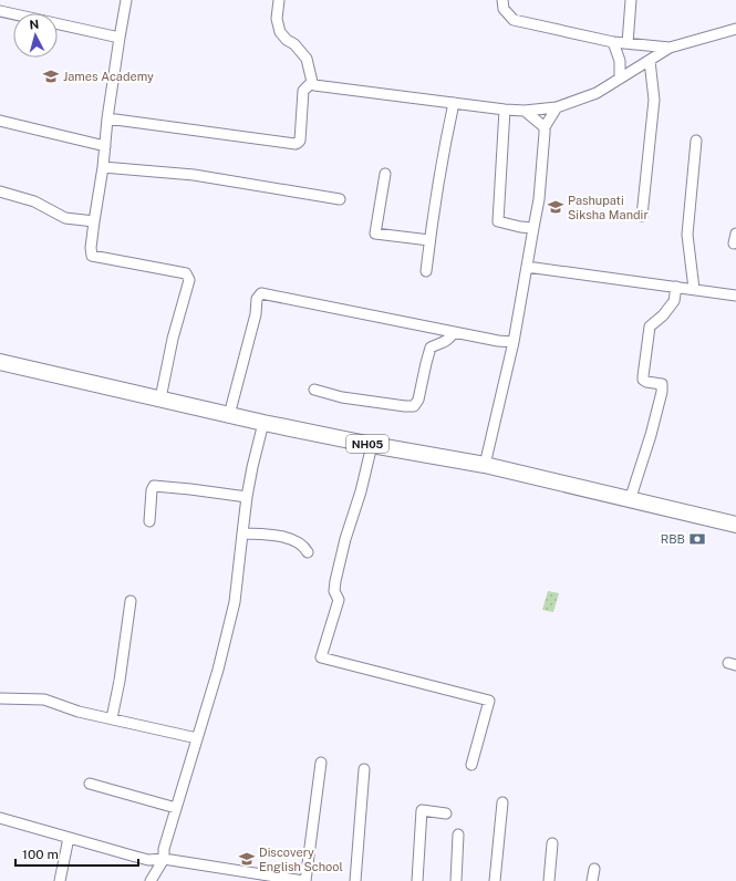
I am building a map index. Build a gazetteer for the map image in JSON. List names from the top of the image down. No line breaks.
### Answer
{"streets":{"main road":["NH05"]},"places":{"school or university":["James Academy","Pashupati Siksha Mandir","Discovery English School"],"bank":["RBB"]},"scale_bar":"100 m","north":"top"}
